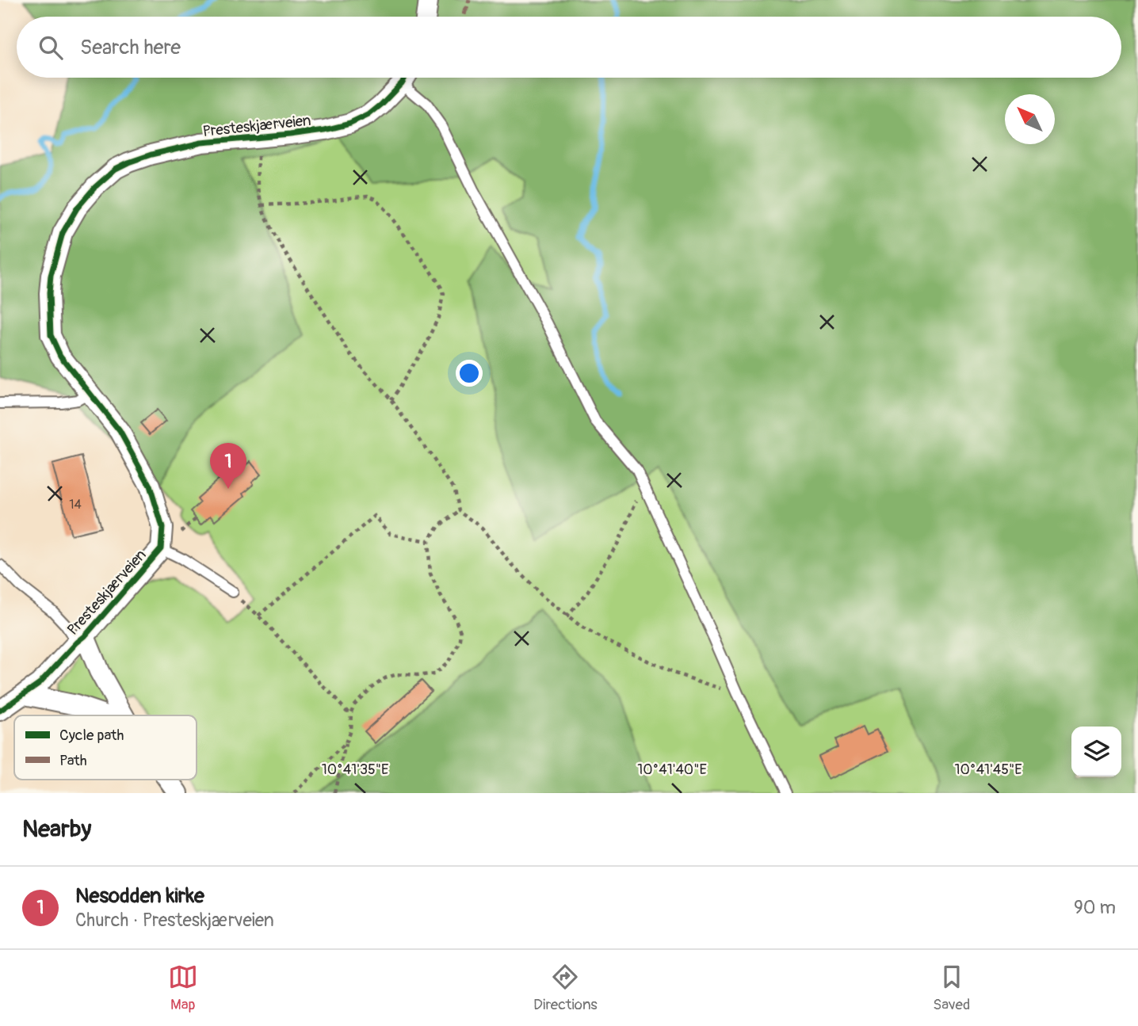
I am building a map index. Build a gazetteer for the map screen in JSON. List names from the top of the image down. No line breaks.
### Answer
{"streets":{"street":["Presteskjærveien"]},"house_numbers":["14"],"legend":["Cycle path","Path"],"north":"top left","page":{"search":"Search here","pins":"1","heading":"Nearby","list":[{"mark":"1","name":"Nesodden kirke","note":"Church · Presteskjærveien","value":"90 m"}],"nav":["Map","Directions","Saved"]},"coordinates":["10°41'35\"E","10°41'40\"E","10°41'45\"E"]}
